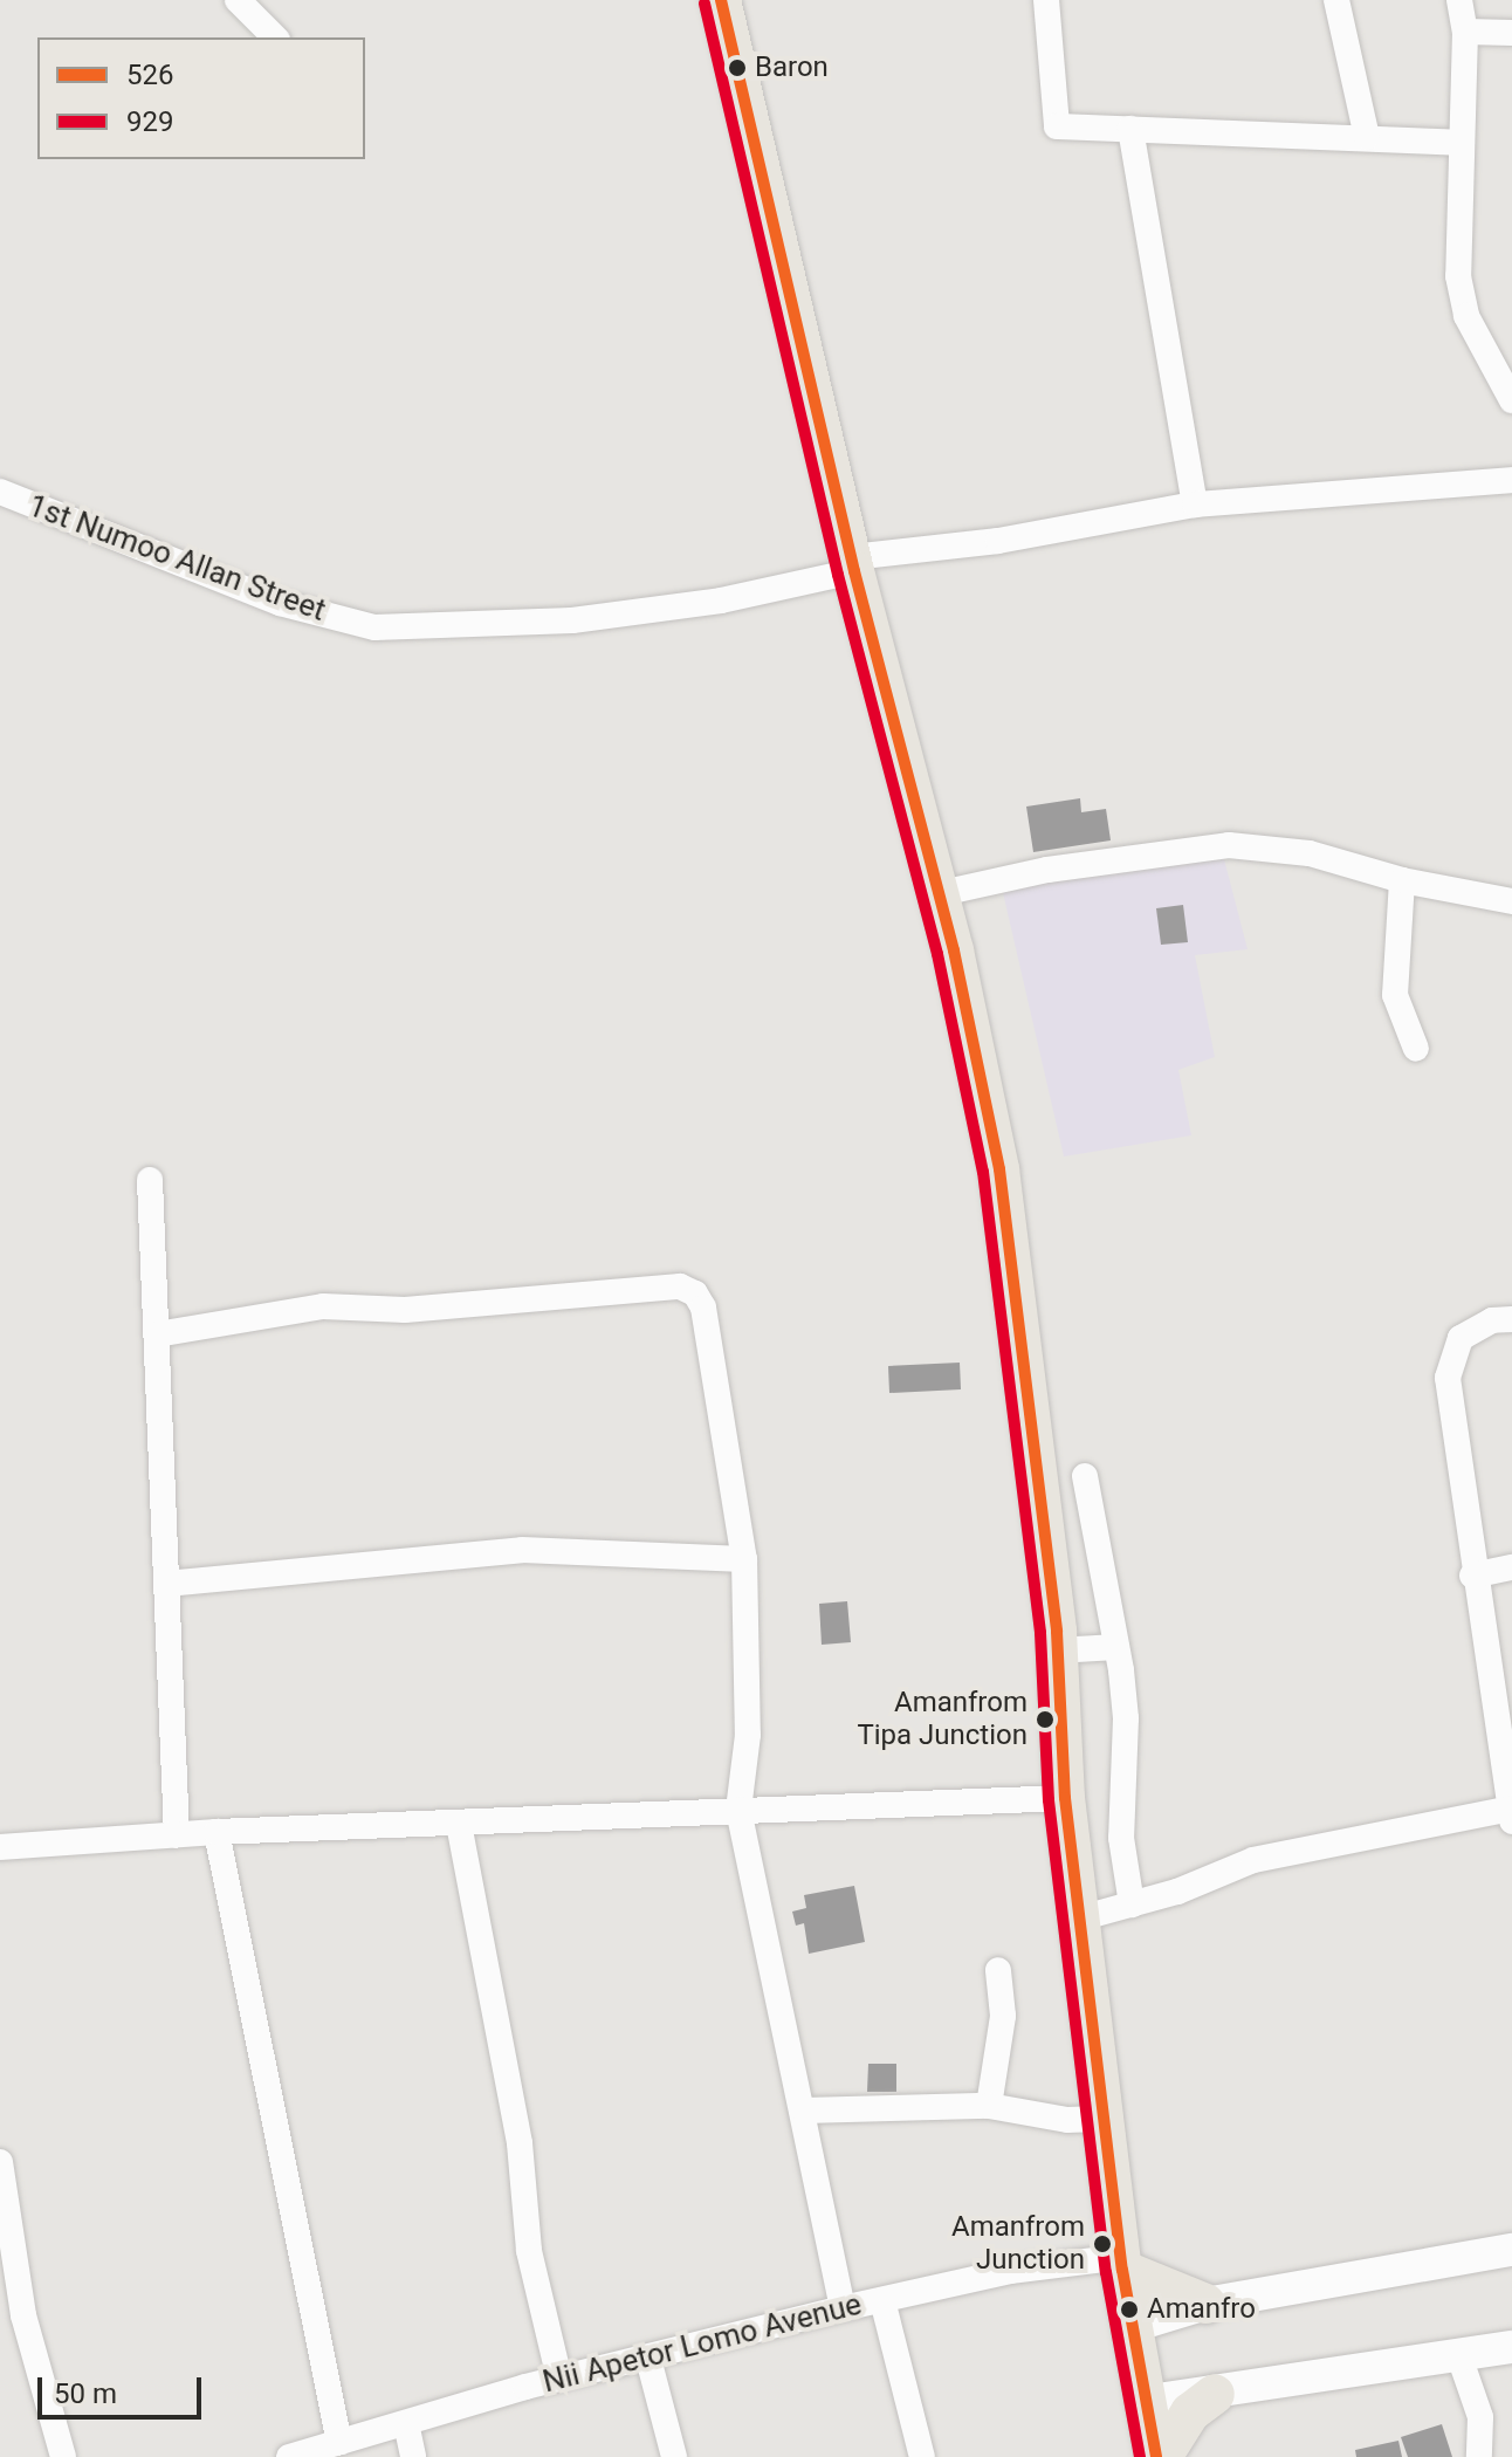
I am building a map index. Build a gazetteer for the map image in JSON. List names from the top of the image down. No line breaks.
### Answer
{"streets":{"street":["1st Numoo Allan Street","Nii Apetor Lomo Avenue"]},"places":["Baron","Amanfrom Tipa Junction","Amanfrom Junction","Amanfro"],"lines":["transit line 526","transit line 929"],"legend":["526","929"],"scale_bar":"50 m"}
